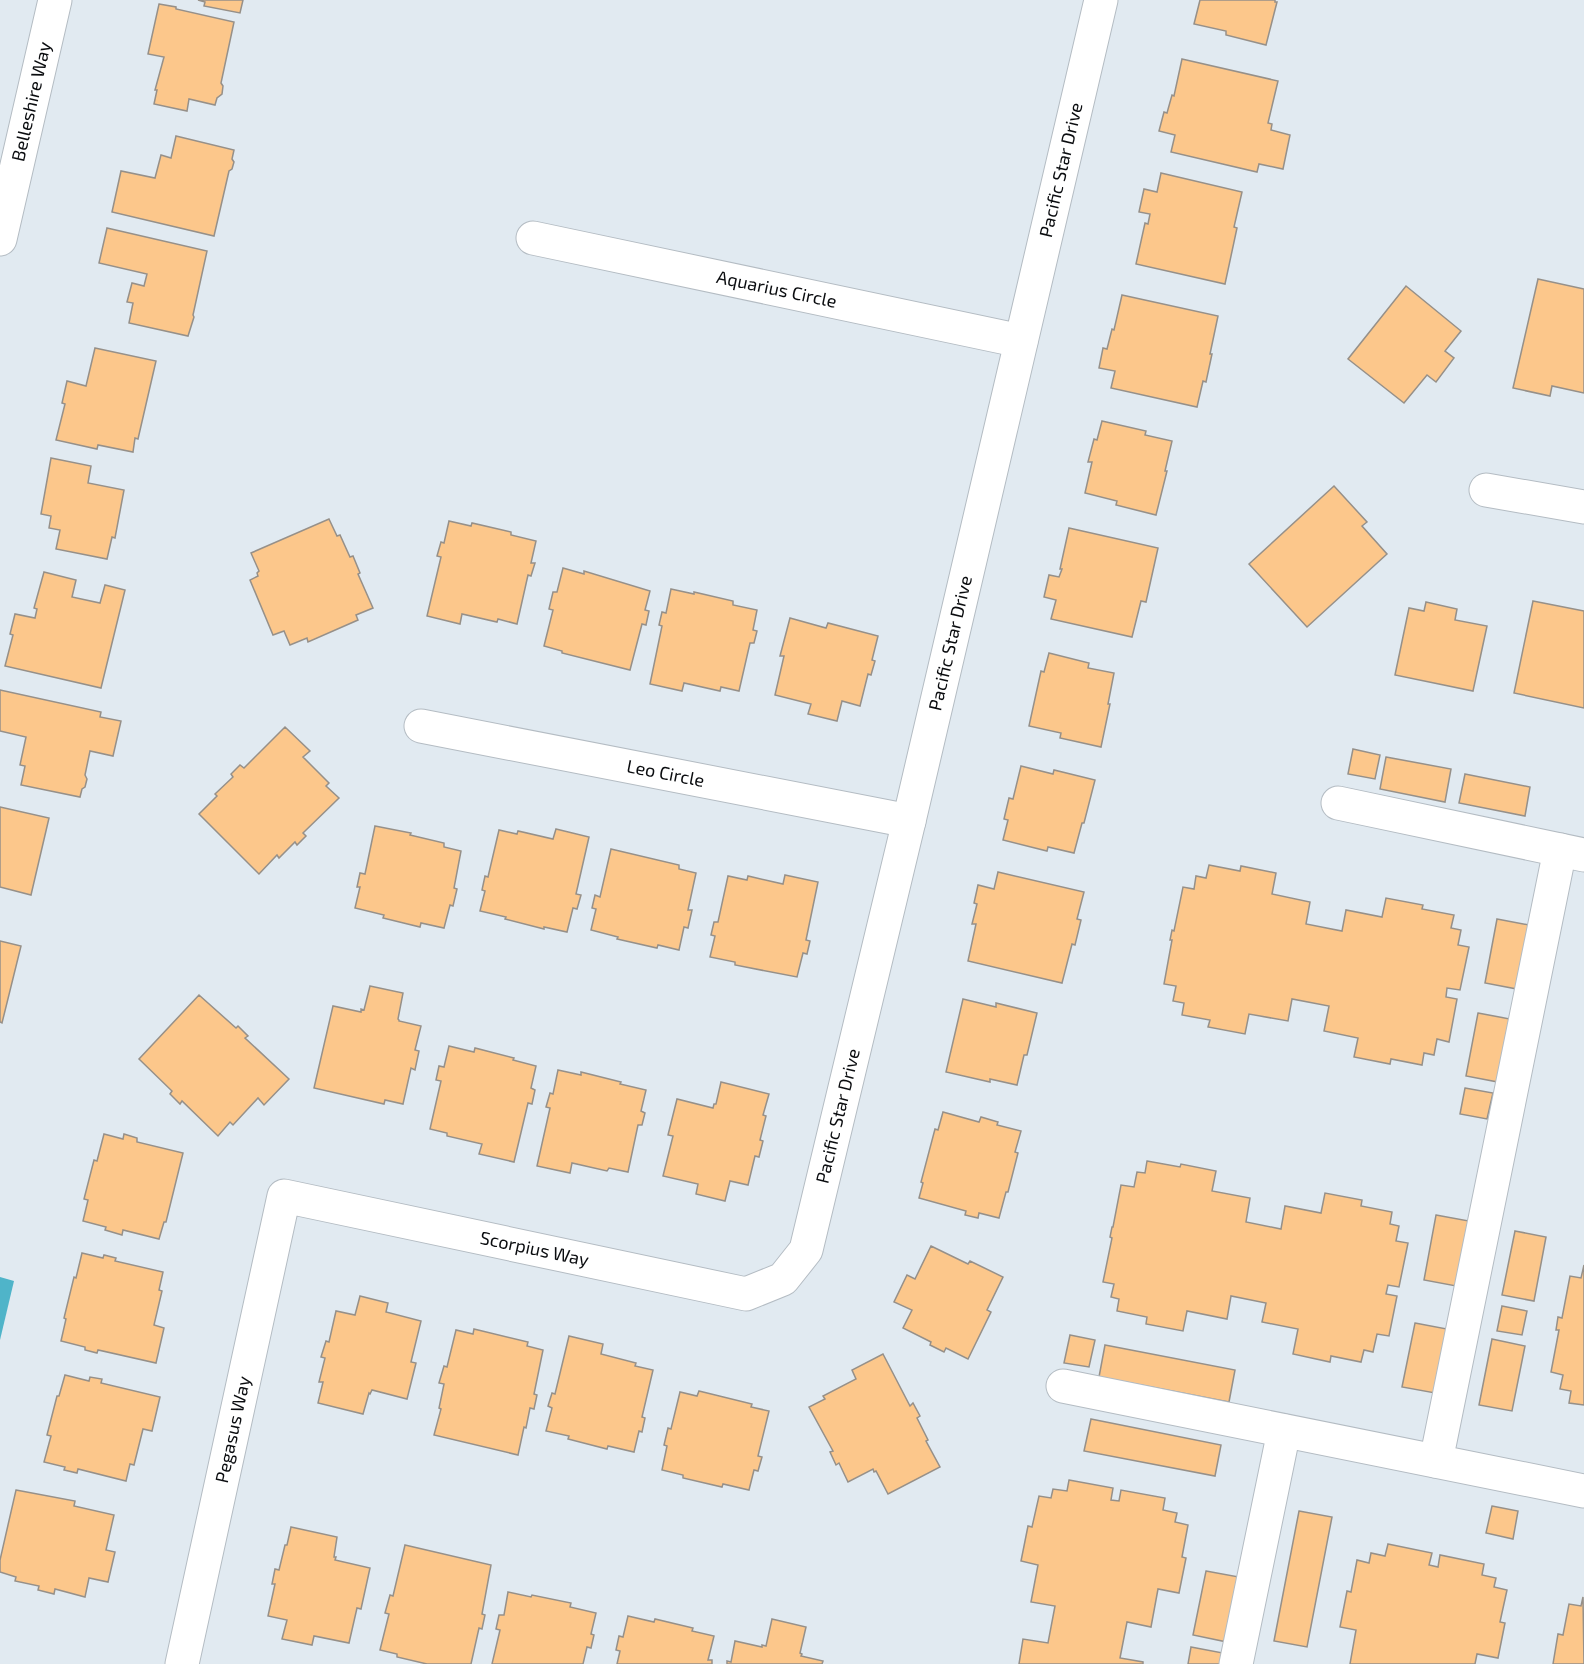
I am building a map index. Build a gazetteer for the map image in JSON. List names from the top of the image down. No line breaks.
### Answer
{"streets":{"street":["Belleshire Way","Pacific Star Drive","Aquarius Circle","Leo Circle","Scorpius Way","Pegasus Way"]},"crossings":[["Pacific Star Drive","Aquarius Circle"],["Pacific Star Drive","Leo Circle"],["Pacific Star Drive","Scorpius Way"],["Scorpius Way","Pegasus Way"]]}
